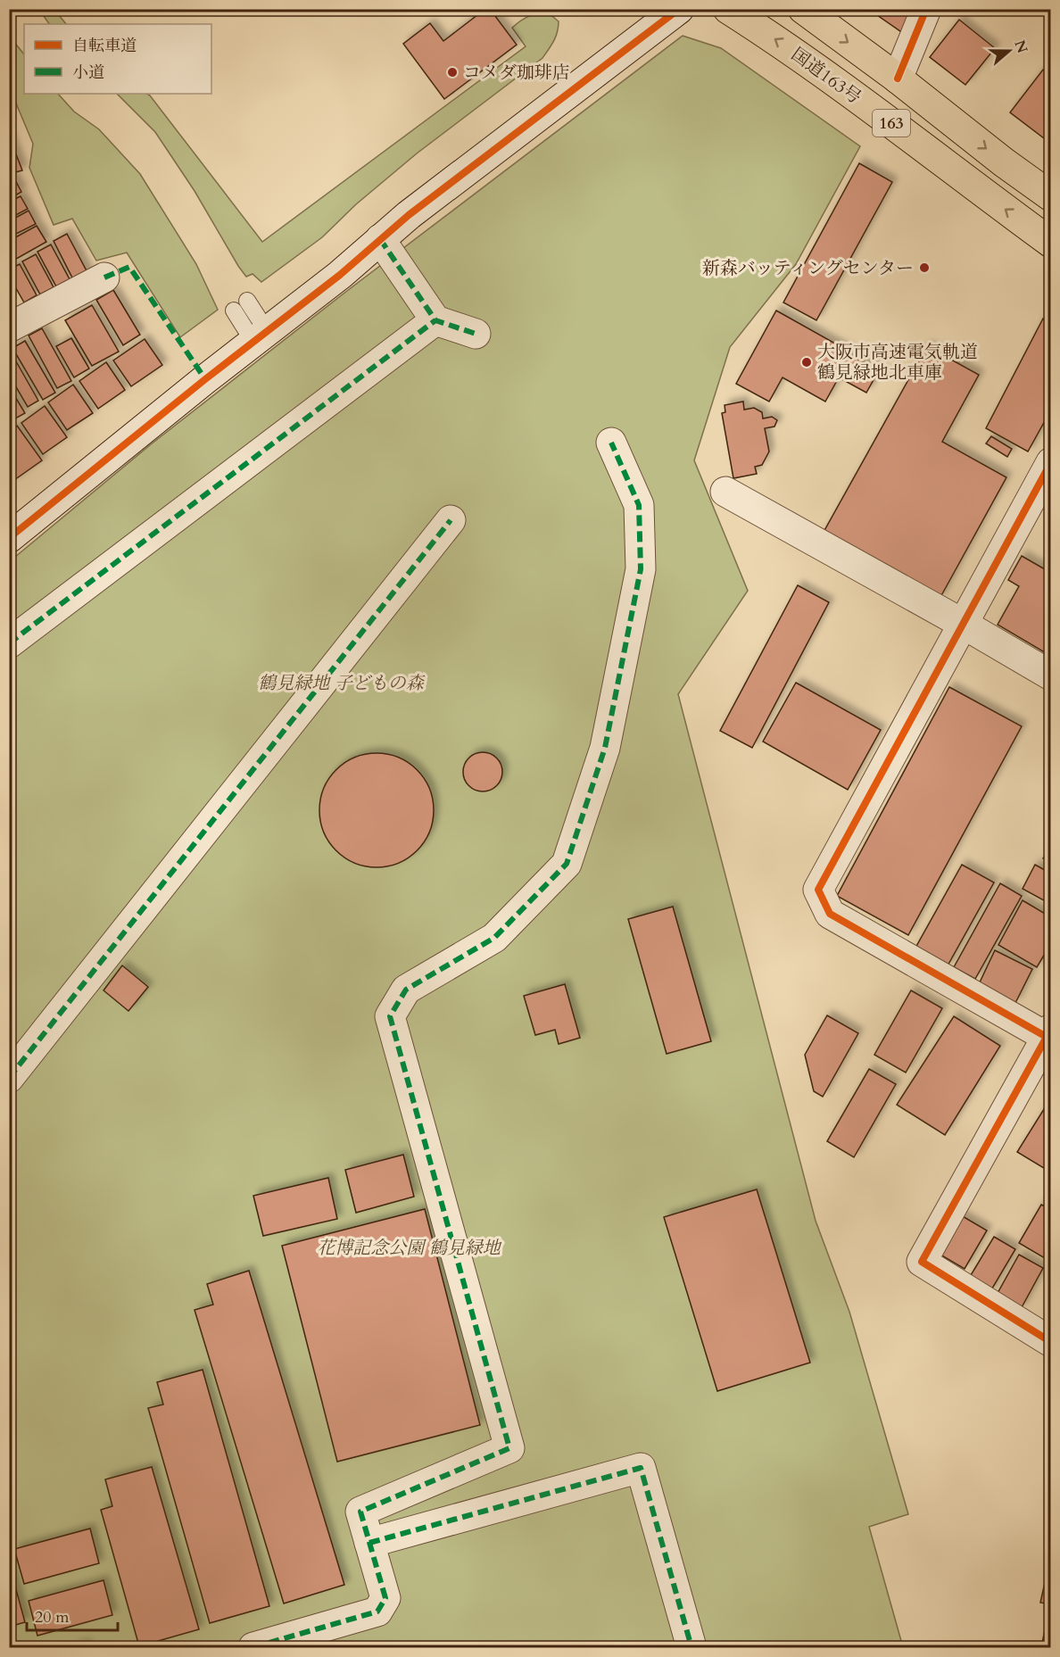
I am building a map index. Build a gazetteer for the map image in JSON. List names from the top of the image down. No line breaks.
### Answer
{"streets":{"highway":["国道163号","163"]},"parks":["鶴見緑地 子どもの森","花博記念公園 鶴見緑地"],"places":["コメダ珈琲店","新森バッティングセンター","大阪市高速電気軌道 鶴見緑地北車庫"],"legend":["自転車道","小道"],"scale_bar":"20 m","north":"right"}
